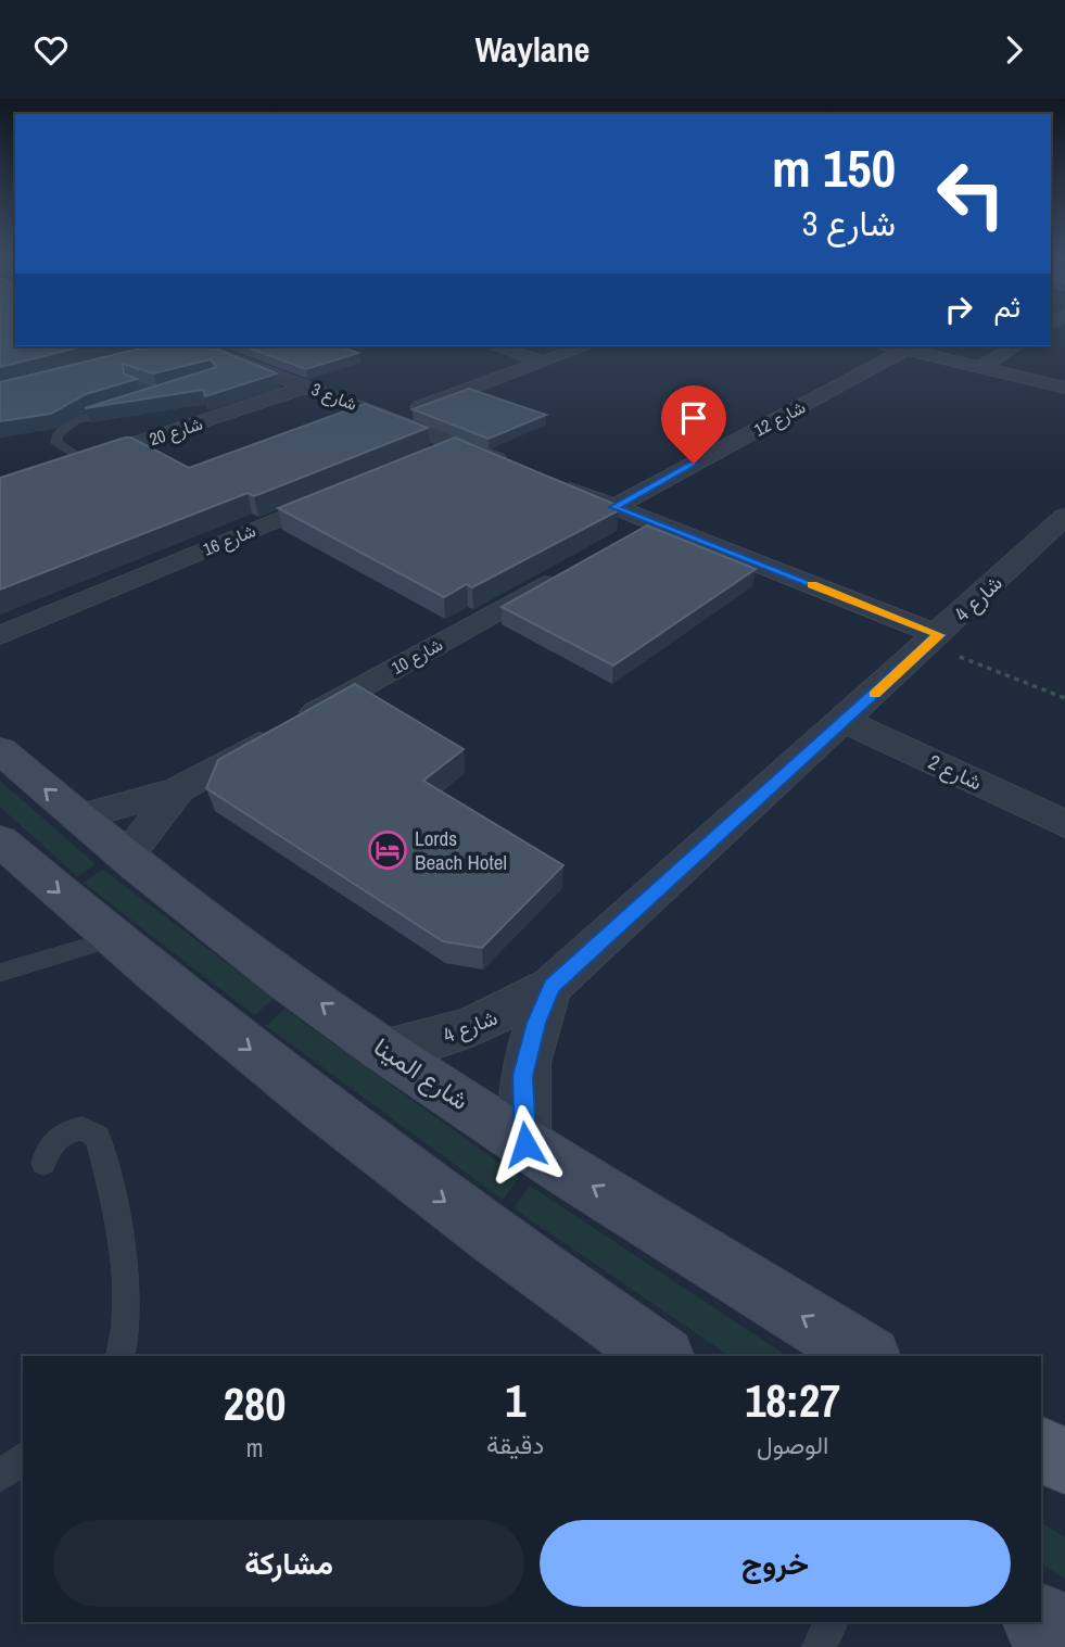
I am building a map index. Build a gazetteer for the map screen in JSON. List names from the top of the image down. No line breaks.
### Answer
{"streets":{"main road":["شارع المينا"],"street":["شارع 3","شارع 12","شارع 20","شارع 16","شارع 4","شارع 10","شارع 2"]},"crossings":[["شارع 3","شارع 20"],["شارع 4","شارع 2"],["شارع 4","شارع المينا"],["شارع 10","شارع المينا"]],"places":{"hotel":["Lords Beach Hotel"]},"page":{"header":"Waylane","turn":["150 m","شارع 3"],"then":"ثم","eta":["18:27","الوصول","1","دقيقة","280","m"],"buttons":["خروج","مشاركة"]}}
